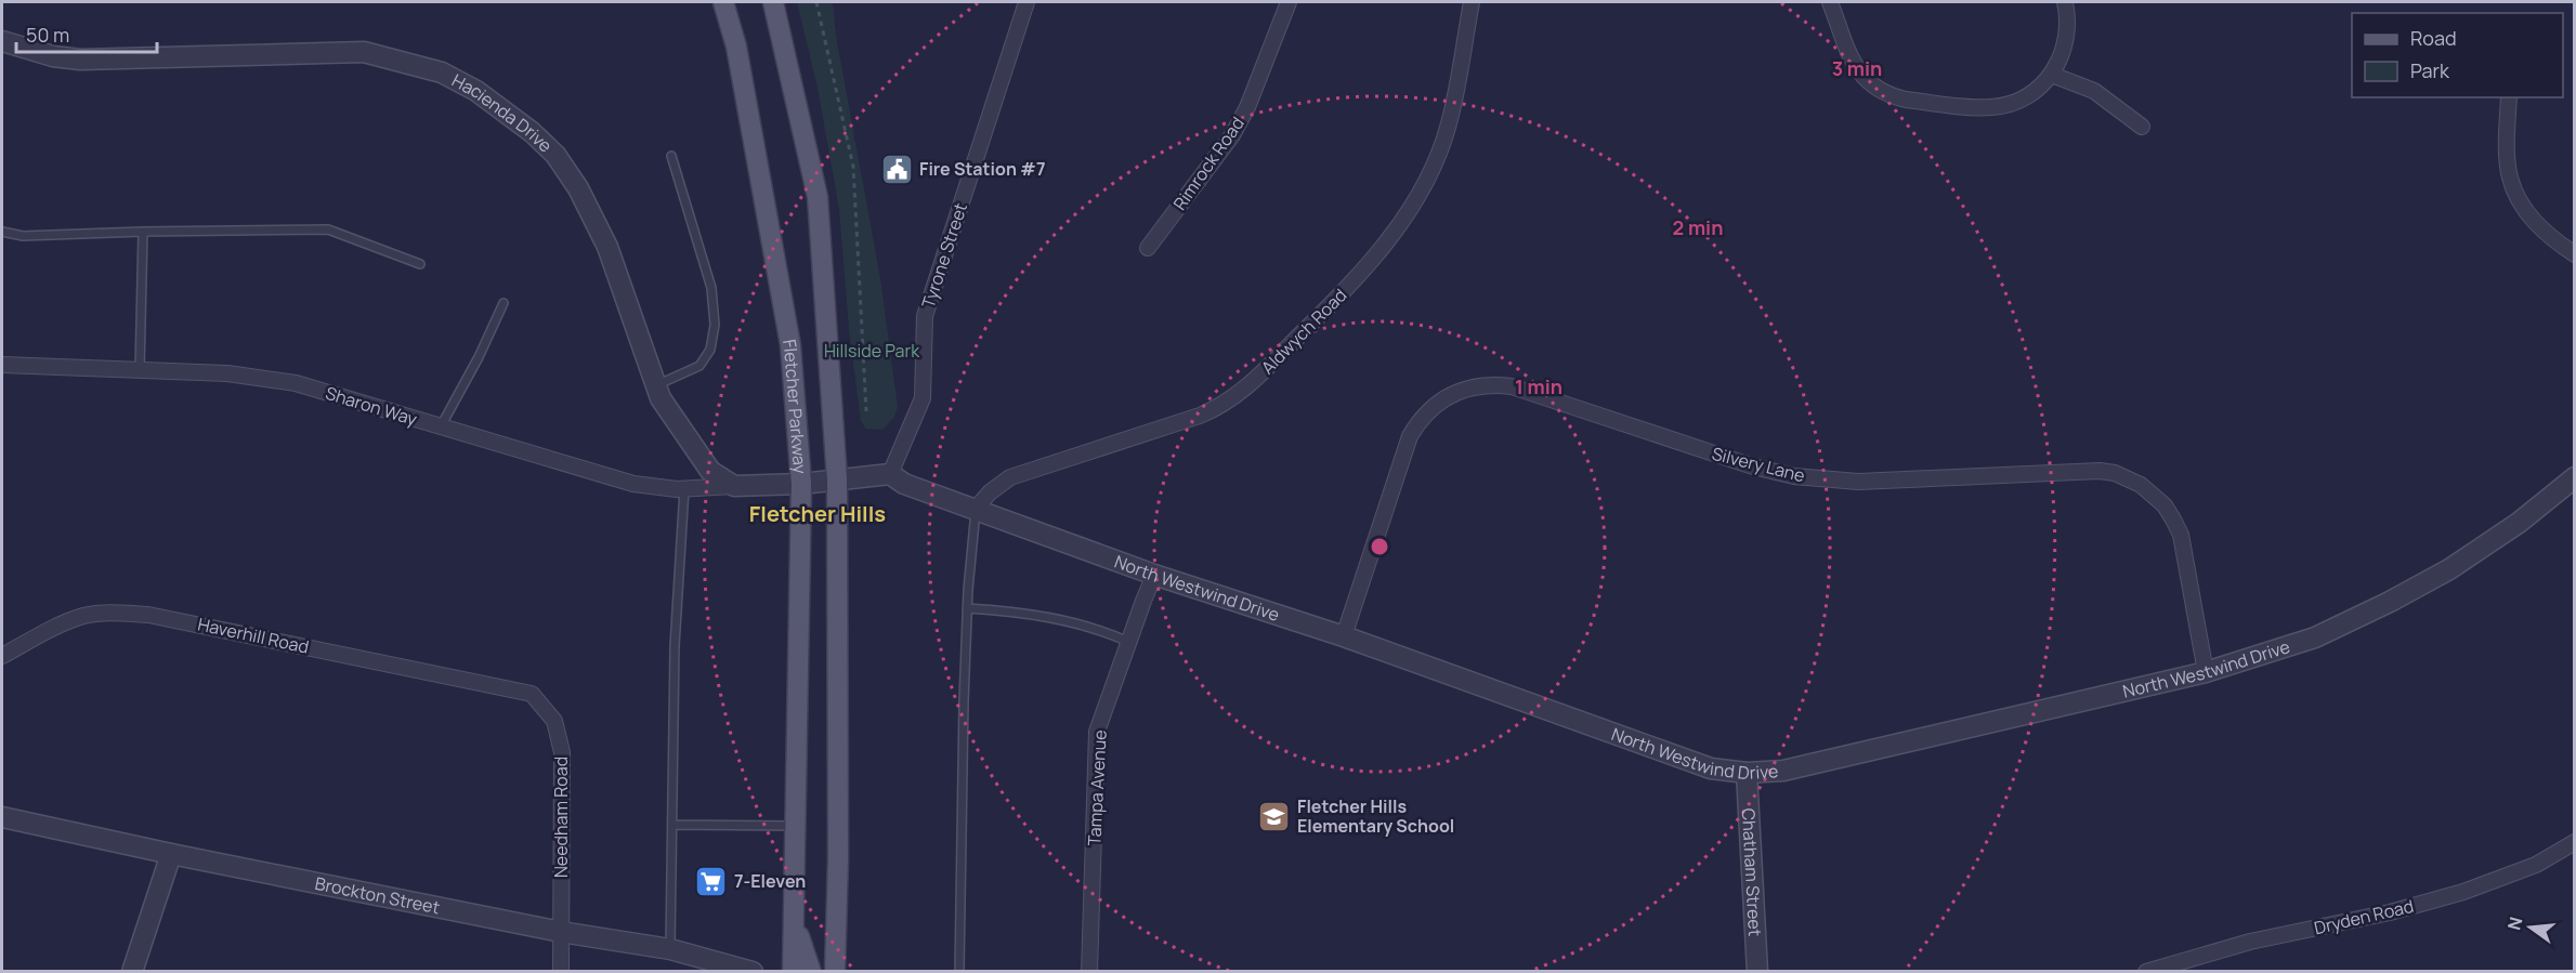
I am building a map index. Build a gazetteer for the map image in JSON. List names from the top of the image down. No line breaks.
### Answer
{"streets":{"main road":["Fletcher Parkway"],"street":["Hacienda Drive","Rimrock Road","Tyrone Street","Aldwych Road","Sharon Way","Silvery Lane","North Westwind Drive","Haverhill Road","Tampa Avenue","Needham Road","Chatham Street","Brockton Street","Dryden Road"]},"crossings":[["Hacienda Drive","Sharon Way"],["Tyrone Street","North Westwind Drive"],["Aldwych Road","North Westwind Drive"],["Silvery Lane","North Westwind Drive"],["North Westwind Drive","Tampa Avenue"],["North Westwind Drive","Chatham Street"],["Haverhill Road","Needham Road"],["Needham Road","Brockton Street"]],"districts":["Fletcher Hills"],"parks":["Hillside Park"],"places":{"public building":["Fire Station #7"],"school or university":["Fletcher Hills Elementary School"],"supermarket":["7-Eleven"]},"legend":["Road","Park"],"scale_bar":"50 m","north":"left","rings":["3 min","2 min","1 min"]}
